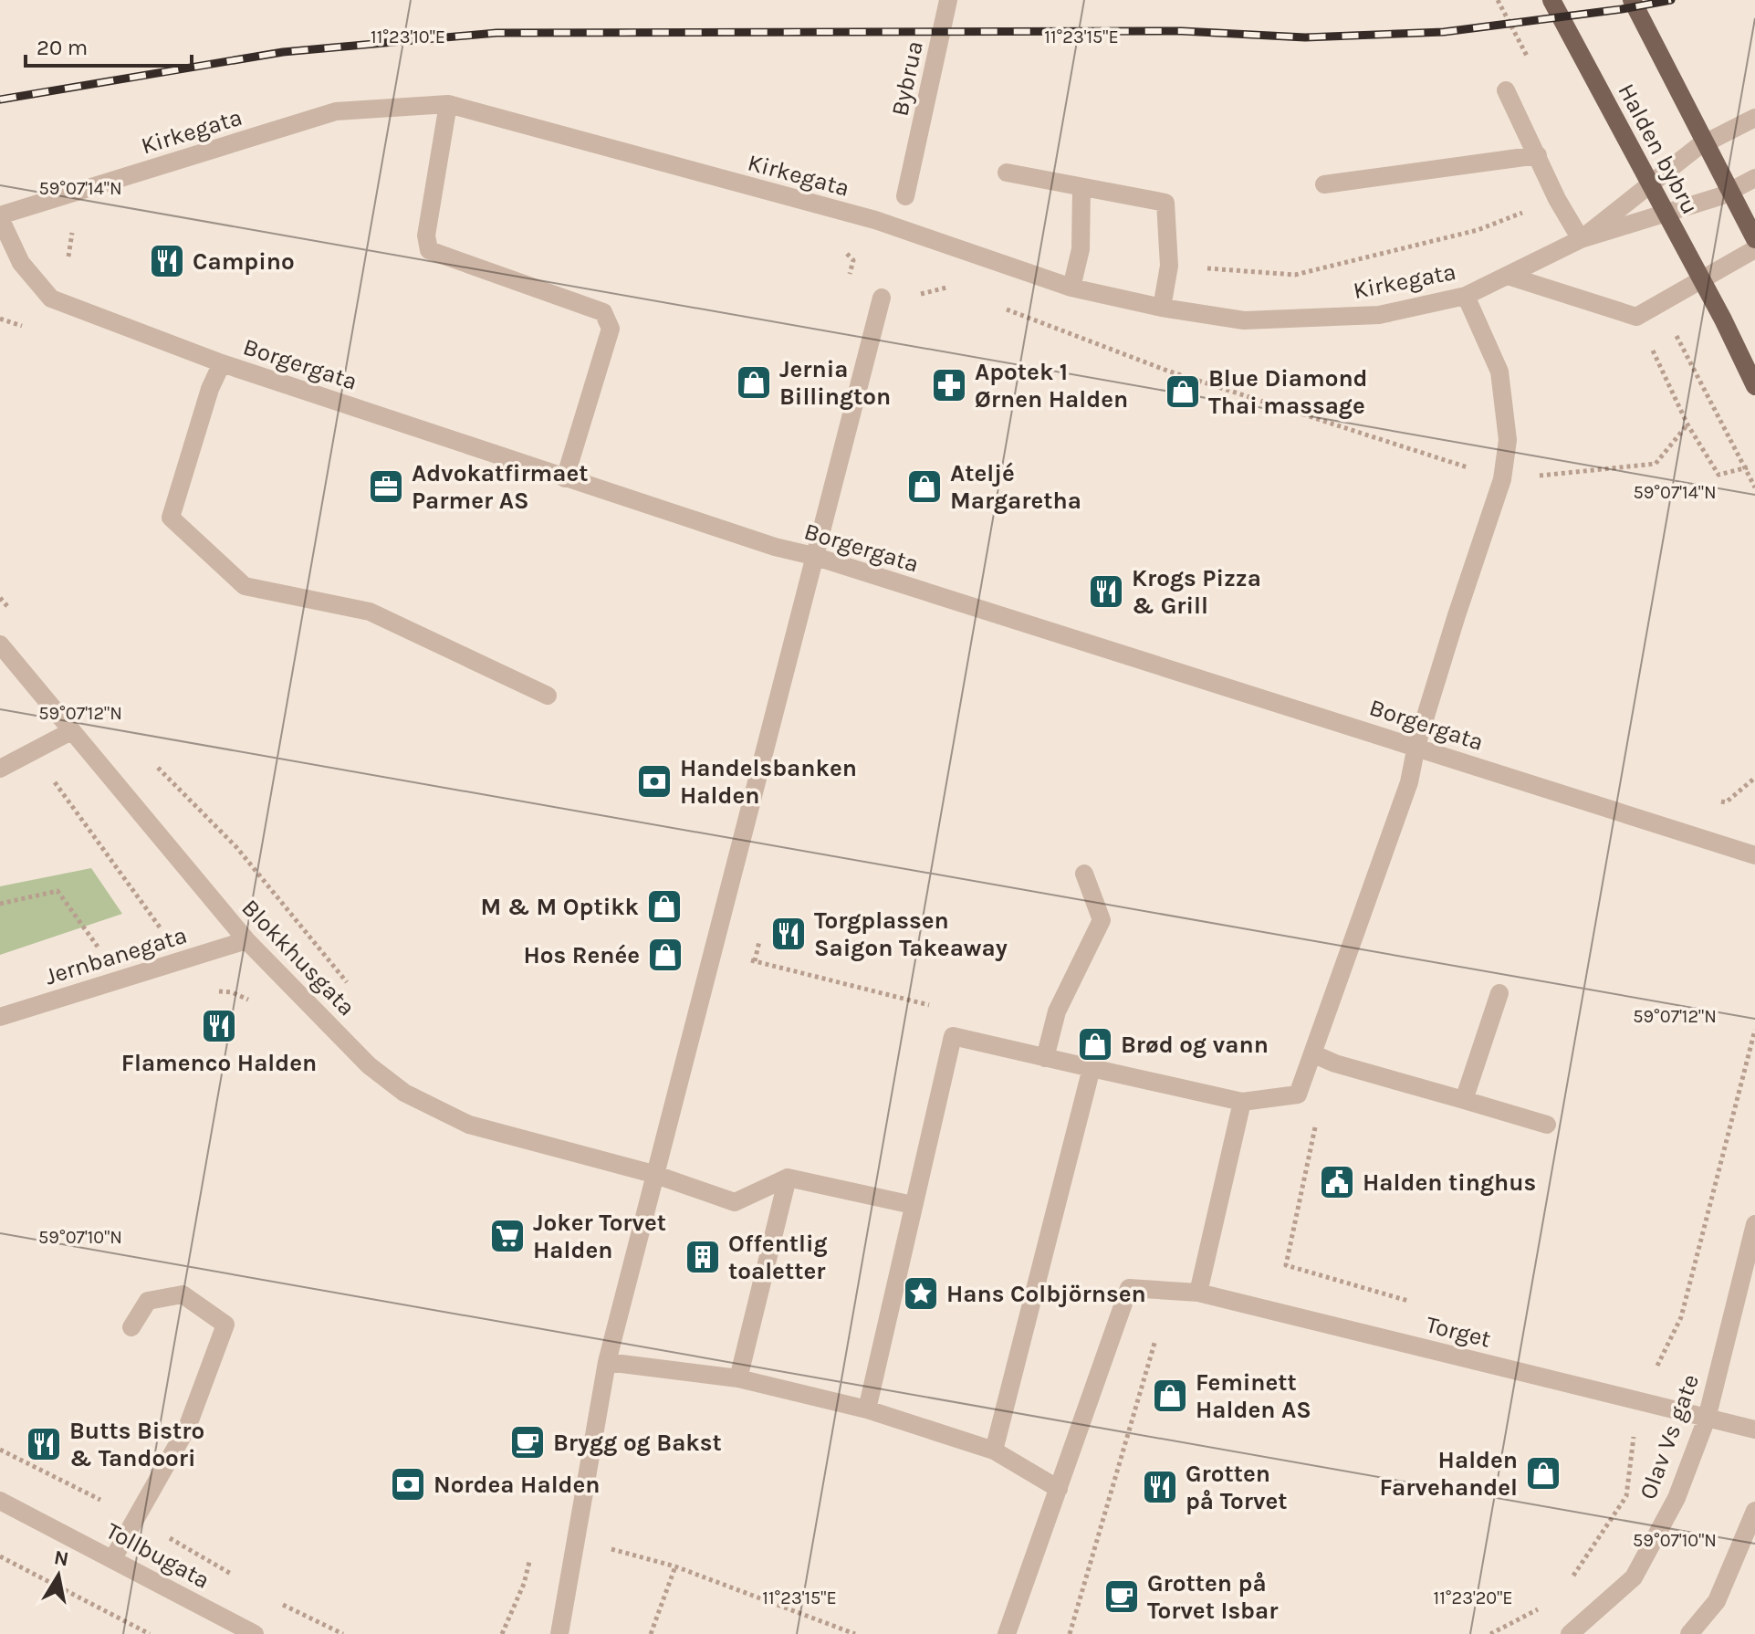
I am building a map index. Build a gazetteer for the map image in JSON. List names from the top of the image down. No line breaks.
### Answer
{"streets":{"main road":["Halden bybru"],"street":["Bybrua","Kirkegata","Borgergata","Jernbanegata","Blokkhusgata","Torget","Olav Vs gate","Tollbugata"]},"crossings":[["Kirkegata","Borgergata"],["Jernbanegata","Blokkhusgata"],["Torget","Olav Vs gate"]],"places":{"restaurant":["Campino","Krogs Pizza & Grill","Torgplassen Saigon Takeaway","Flamenco Halden","Butts Bistro & Tandoori","Grotten på Torvet"],"shop":["Jernia Billington","Blue Diamond Thai massage","Ateljé Margaretha","M & M Optikk","Hos Renée","Brød og vann","Feminett Halden AS","Halden Farvehandel"],"pharmacy":["Apotek 1 Ørnen Halden"],"office":["Advokatfirmaet Parmer AS"],"bank":["Handelsbanken Halden","Nordea Halden"],"public building":["Halden tinghus"],"supermarket":["Joker Torvet Halden"],"building":["Offentlig toaletter"],"place":["Hans Colbjörnsen"],"cafe":["Brygg og Bakst","Grotten på Torvet Isbar"]},"scale_bar":"20 m","north":"top","coordinates":["11°23'10\"E","11°23'15\"E","59°07'14\"N","59°07'12\"N","59°07'10\"N","11°23'20\"E"]}
